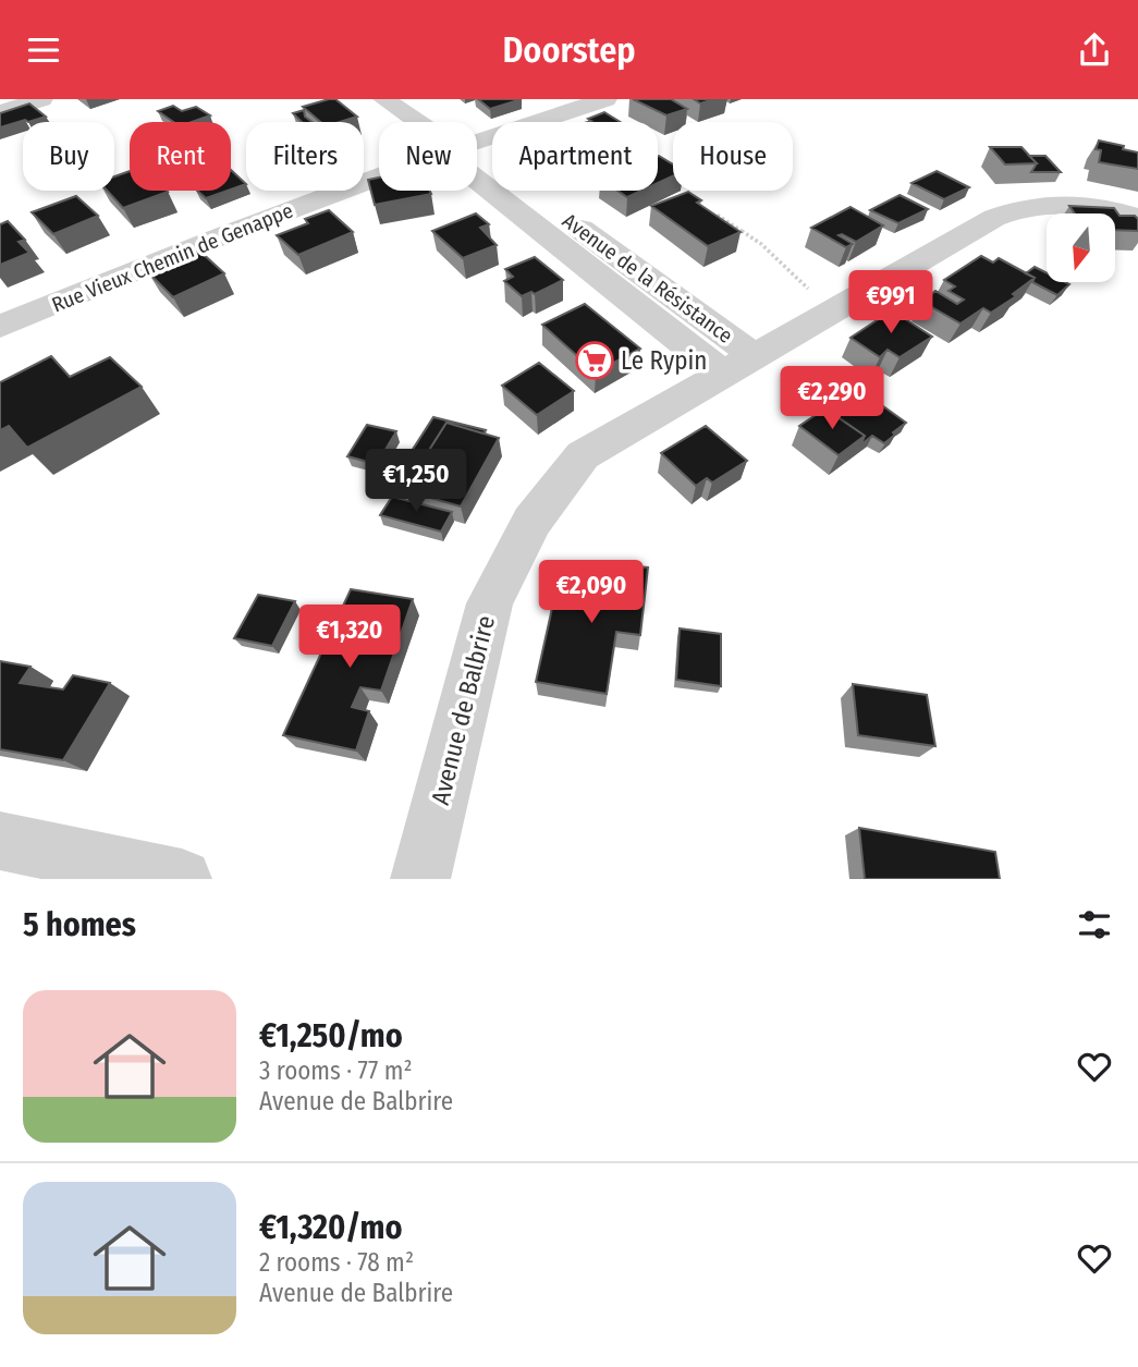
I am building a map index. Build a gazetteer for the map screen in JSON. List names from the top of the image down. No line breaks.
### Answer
{"streets":{"street":["Rue Vieux Chemin de Genappe","Avenue de la Résistance","Avenue de Balbrire"]},"crossings":[["Avenue de la Résistance","Avenue de Balbrire"]],"places":{"supermarket":["Le Rypin"]},"north":"bottom","page":{"header":"Doorstep","chip":["Buy","Rent","Filters","New","Apartment","House"],"price":["€991","€2,290","€1,250","€2,090","€1,320"],"heading":"5 homes","list":[{"name":"€1,250/mo","note":"3 rooms · 77 m² · Avenue de Balbrire"},{"name":"€1,320/mo","note":"2 rooms · 78 m² · Avenue de Balbrire"}]}}
